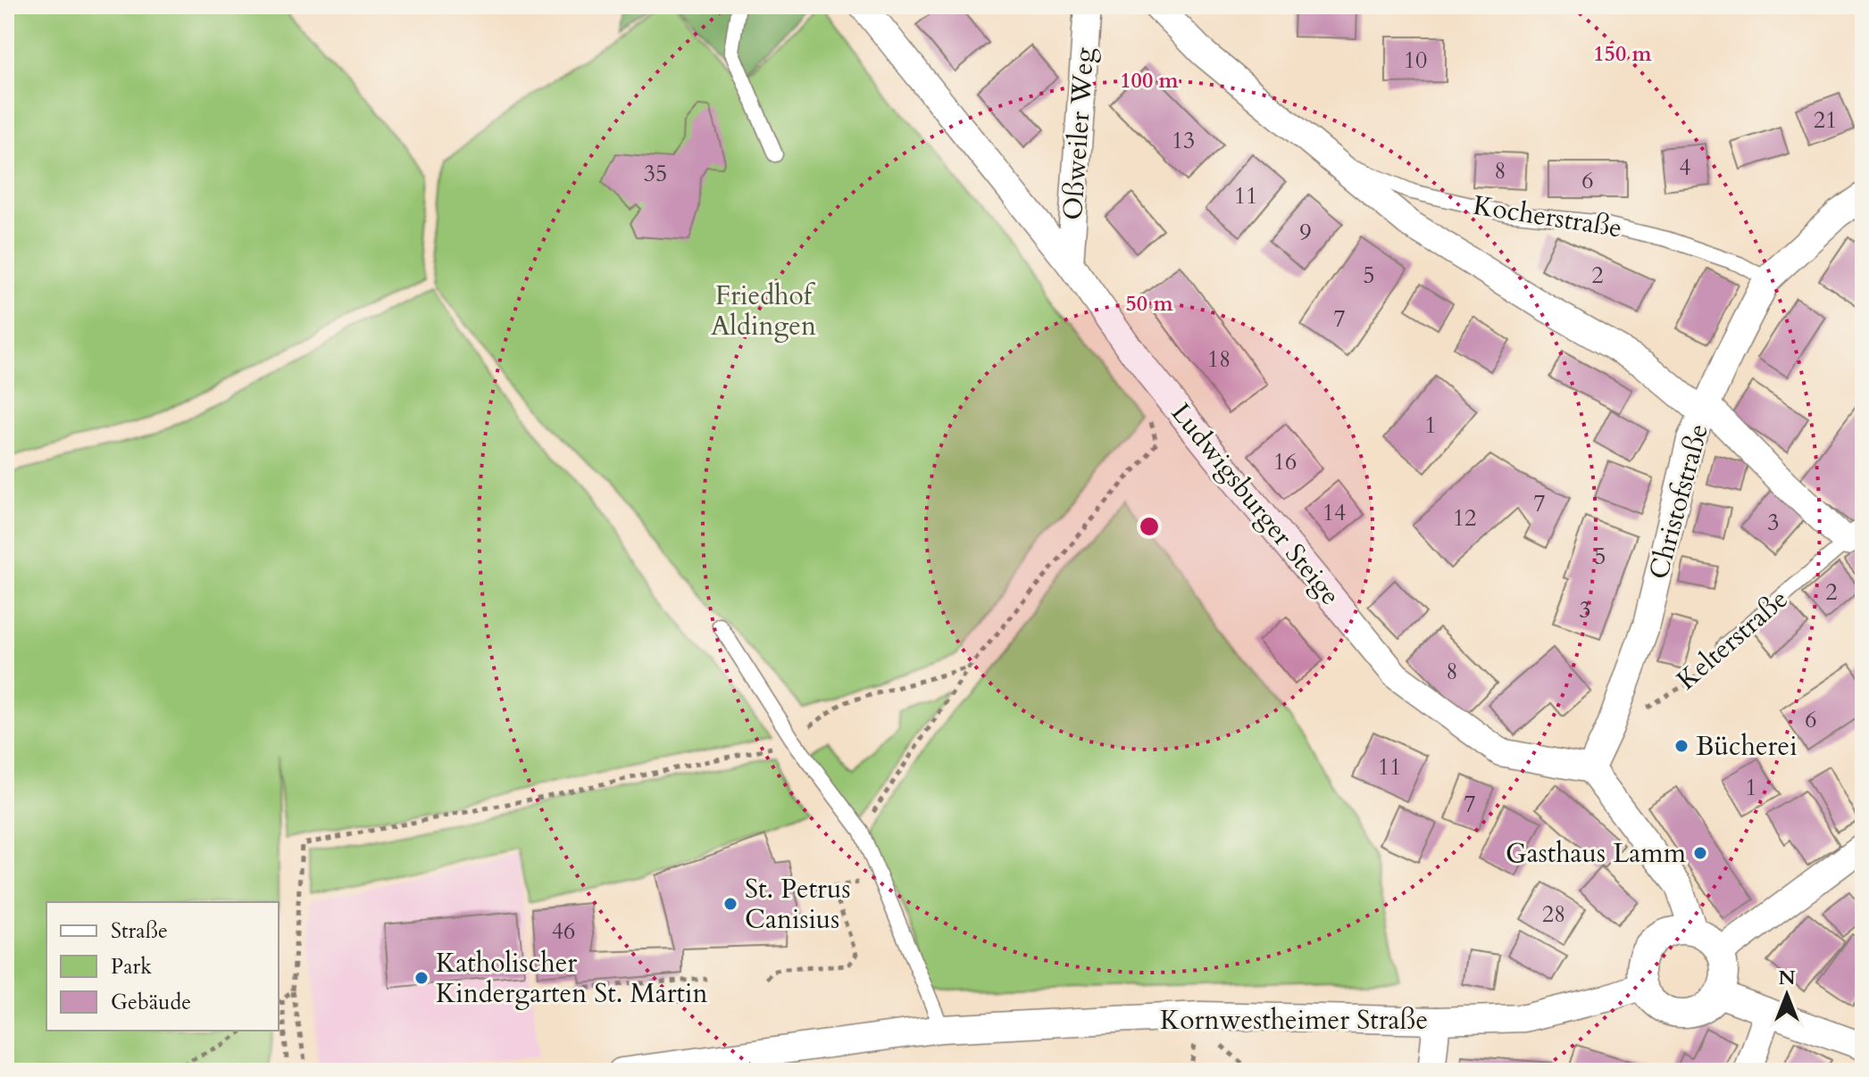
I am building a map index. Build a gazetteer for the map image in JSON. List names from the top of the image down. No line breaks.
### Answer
{"streets":{"street":["Oßweiler Weg","Kocherstraße","Christofstraße","Ludwigsburger Steige","Kelterstraße","Kornwestheimer Straße"]},"crossings":[["Oßweiler Weg","Ludwigsburger Steige"],["Kocherstraße","Christofstraße"],["Kocherstraße","Kelterstraße"],["Christofstraße","Ludwigsburger Steige"],["Christofstraße","Kelterstraße"]],"parks":["Friedhof Aldingen"],"places":["Bücherei","Gasthaus Lamm","St. Petrus Canisius","Katholischer Kindergarten St. Martin"],"house_numbers":["10","21","13","4","8","35","6","11","9","5","2","7","18","1","16","7","14","12","3","5","2","3","8","6","11","1","7","28","46"],"legend":["Straße","Park","Gebäude"],"north":"top","rings":["150 m","100 m","50 m"]}
